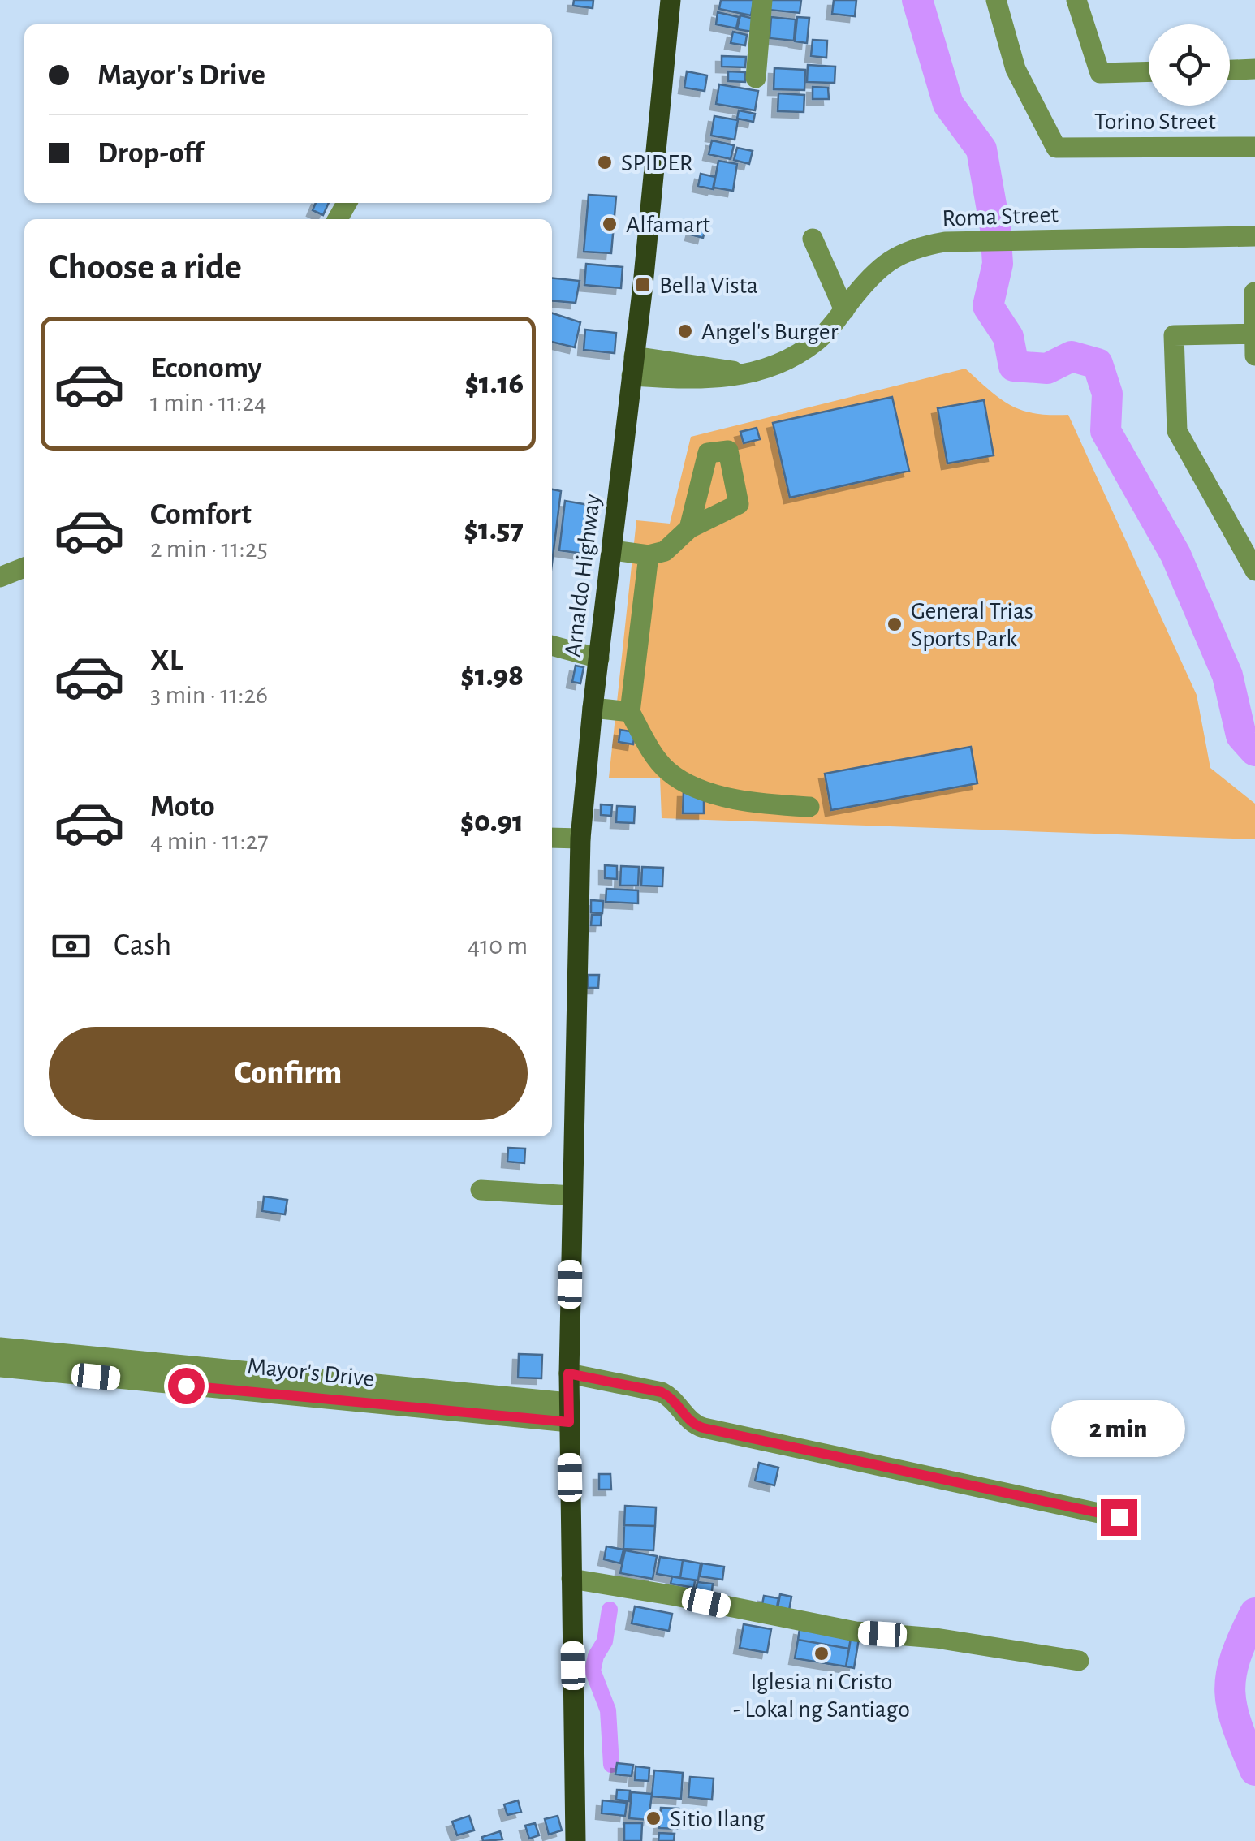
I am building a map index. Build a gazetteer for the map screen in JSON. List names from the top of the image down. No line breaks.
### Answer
{"streets":{"main road":["Arnaldo Highway"],"street":["Torino Street","Roma Street","Mayor's Drive"]},"crossings":[["Roma Street","Arnaldo Highway"],["Arnaldo Highway","Mayor's Drive"]],"places":{"other":["SPIDER","Alfamart","Angel's Burger","General Trias Sports Park","Iglesia ni Cristo - Lokal ng Santiago","Sitio Ilang"],"transit":["Bella Vista"]},"page":{"banner":["Mayor's Drive","Drop-off"],"heading":"Choose a ride","list":[{"name":"Economy","note":"1 min · 11:24","value":"$1.16"},{"name":"Comfort","note":"2 min · 11:25","value":"$1.57"},{"name":"XL","note":"3 min · 11:26","value":"$1.98"},{"name":"Moto","note":"4 min · 11:27","value":"$0.91"}],"pay":["Cash","410 m"],"buttons":"Confirm","bubble":"2 min"}}
